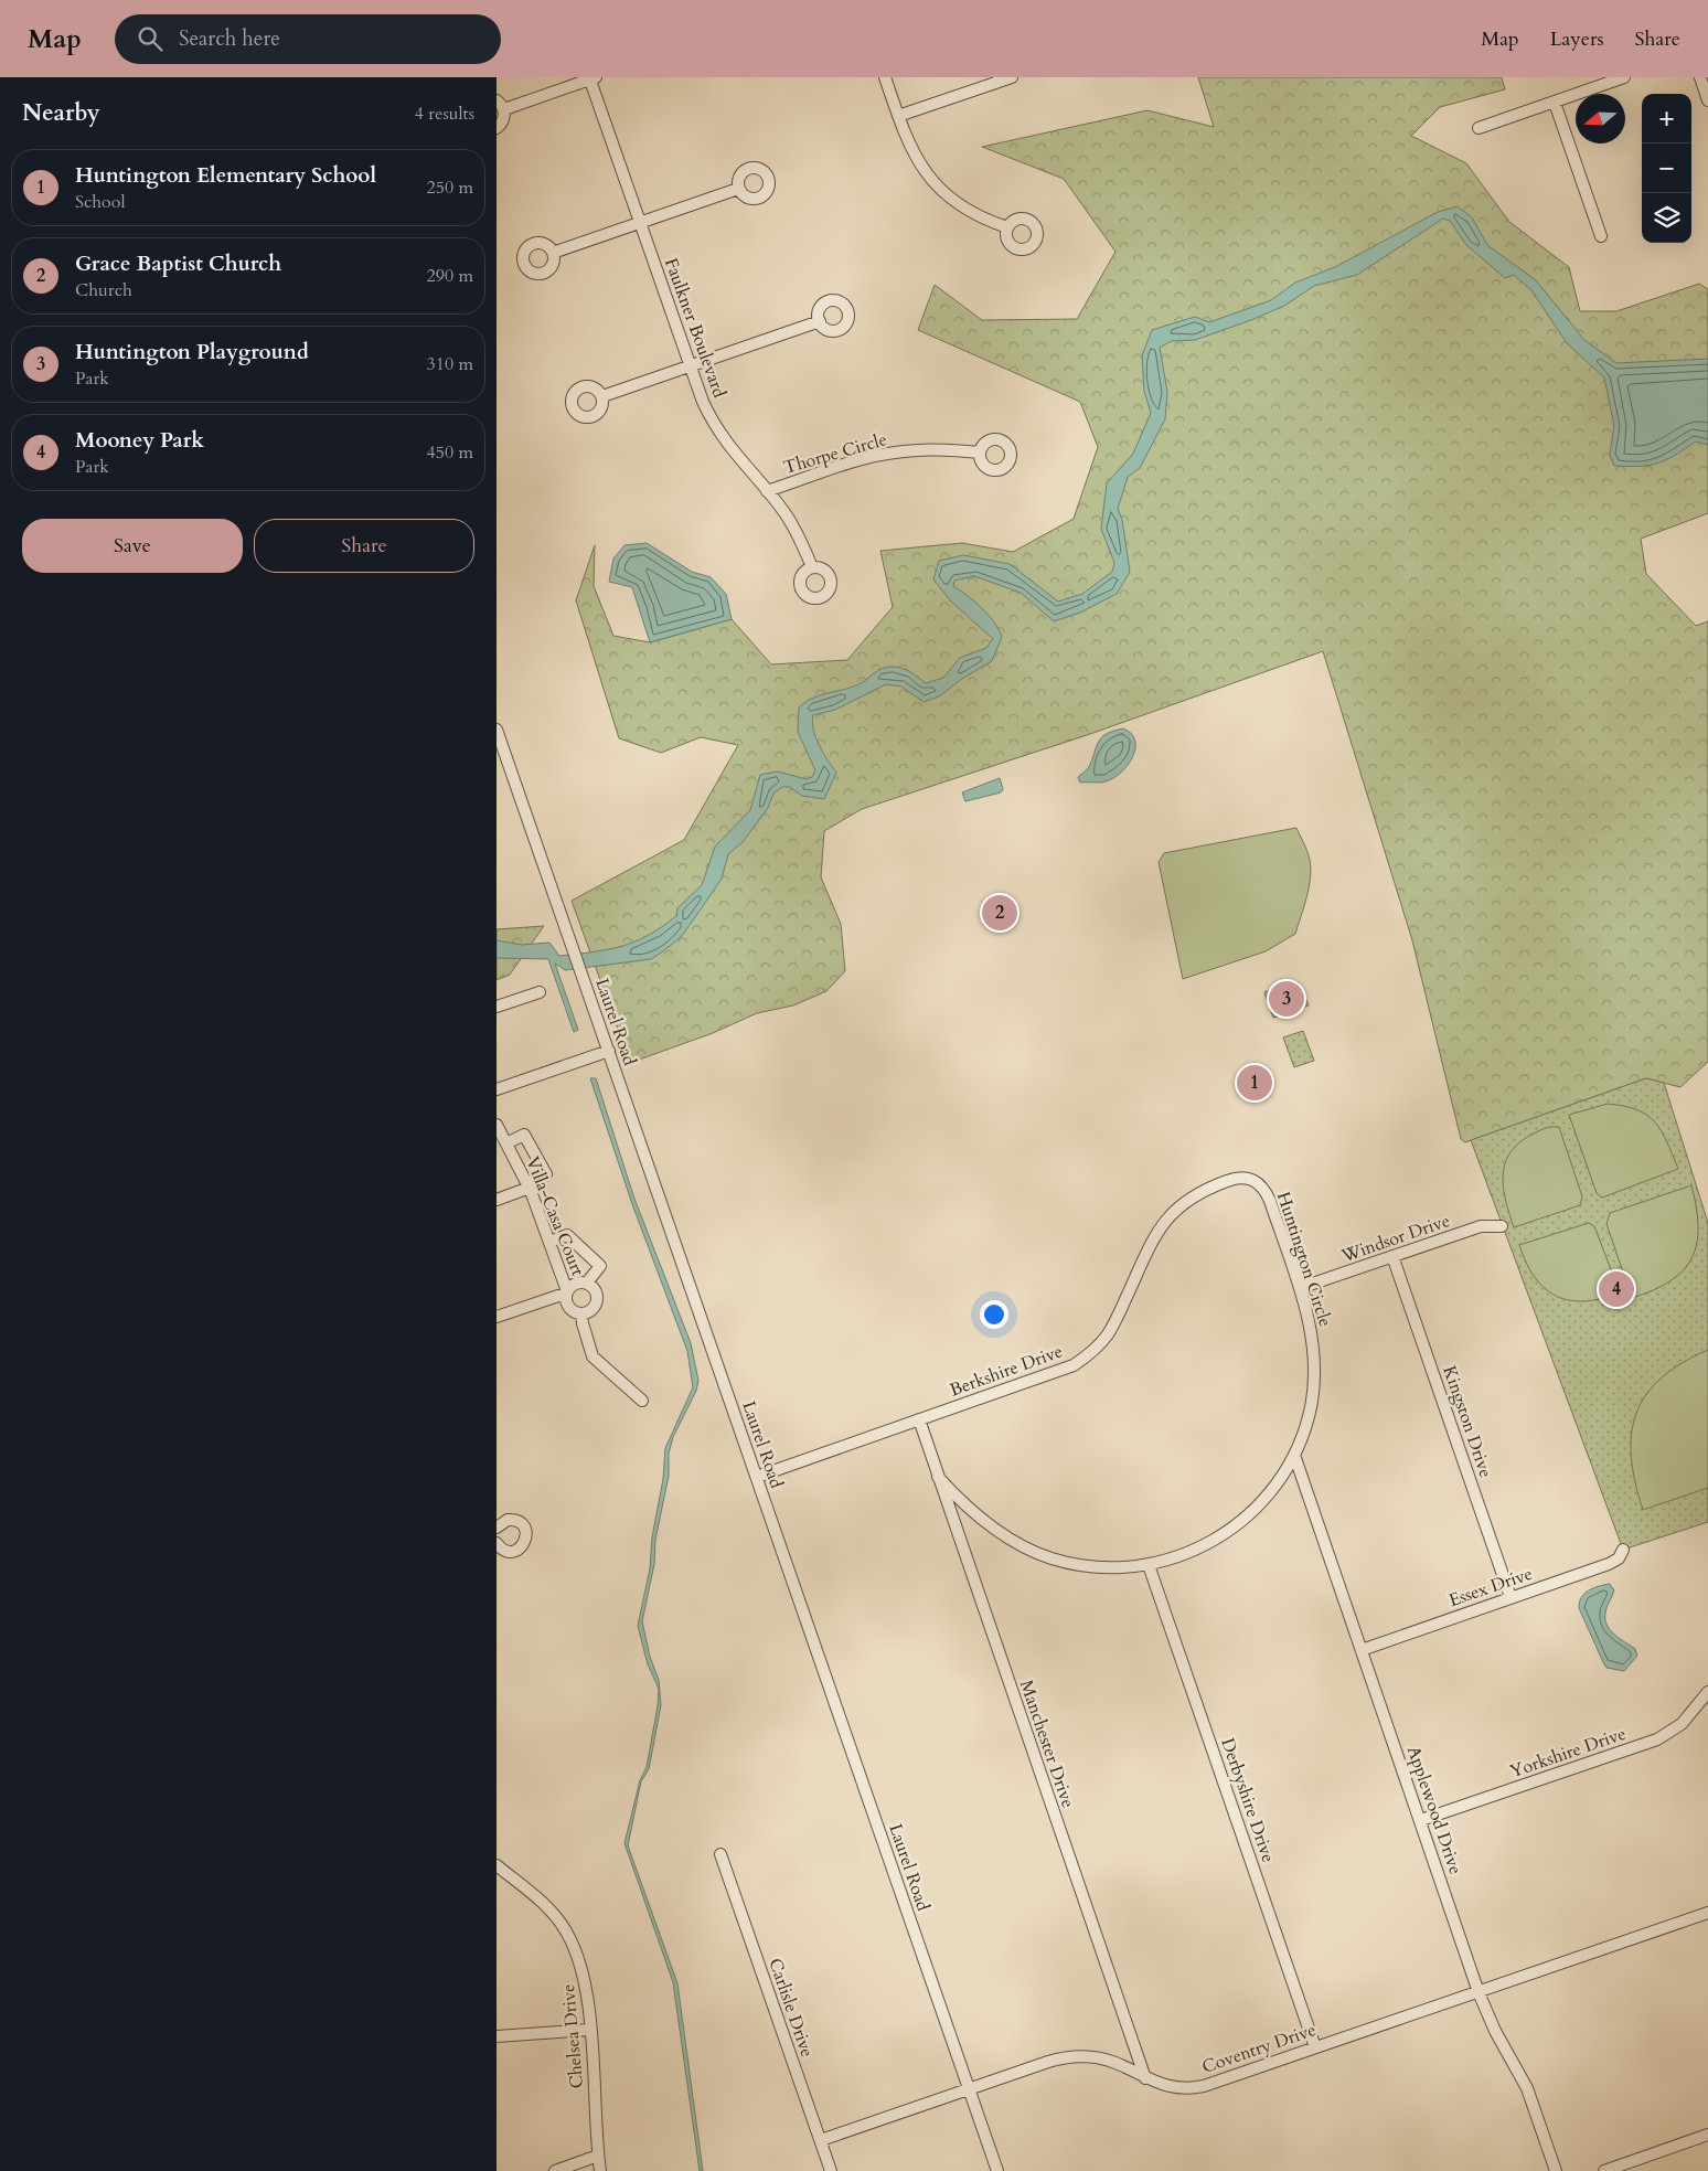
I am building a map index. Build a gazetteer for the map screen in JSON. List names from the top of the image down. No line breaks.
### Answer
{"streets":{"street":["Faulkner Boulevard","Thorpe Circle","Laurel Road","Villa-Casa Court","Windsor Drive","Huntington Circle","Berkshire Drive","Kingston Drive","Essex Drive","Manchester Drive","Yorkshire Drive","Derbyshire Drive","Applewood Drive","Carlisle Drive","Chelsea Drive","Coventry Drive"]},"crossings":[["Faulkner Boulevard","Thorpe Circle"],["Laurel Road","Berkshire Drive"],["Laurel Road","Coventry Drive"],["Windsor Drive","Huntington Circle"],["Windsor Drive","Kingston Drive"],["Huntington Circle","Berkshire Drive"],["Huntington Circle","Manchester Drive"],["Huntington Circle","Derbyshire Drive"],["Huntington Circle","Applewood Drive"],["Berkshire Drive","Manchester Drive"],["Kingston Drive","Essex Drive"],["Essex Drive","Applewood Drive"],["Manchester Drive","Coventry Drive"],["Yorkshire Drive","Applewood Drive"],["Derbyshire Drive","Coventry Drive"],["Applewood Drive","Coventry Drive"],["Carlisle Drive","Coventry Drive"]],"north":"left","page":{"header":"Map","search":"Search here","nav":["Map","Layers","Share"],"heading":["Nearby","4 results"],"map_buttons":["+","−"],"list":[{"mark":"1","name":"Huntington Elementary School","note":"School","value":"250 m"},{"mark":"2","name":"Grace Baptist Church","note":"Church","value":"290 m"},{"mark":"3","name":"Huntington Playground","note":"Park","value":"310 m"},{"mark":"4","name":"Mooney Park","note":"Park","value":"450 m"}],"buttons":["Save","Share"],"pins":["2","3","1","4"]}}
